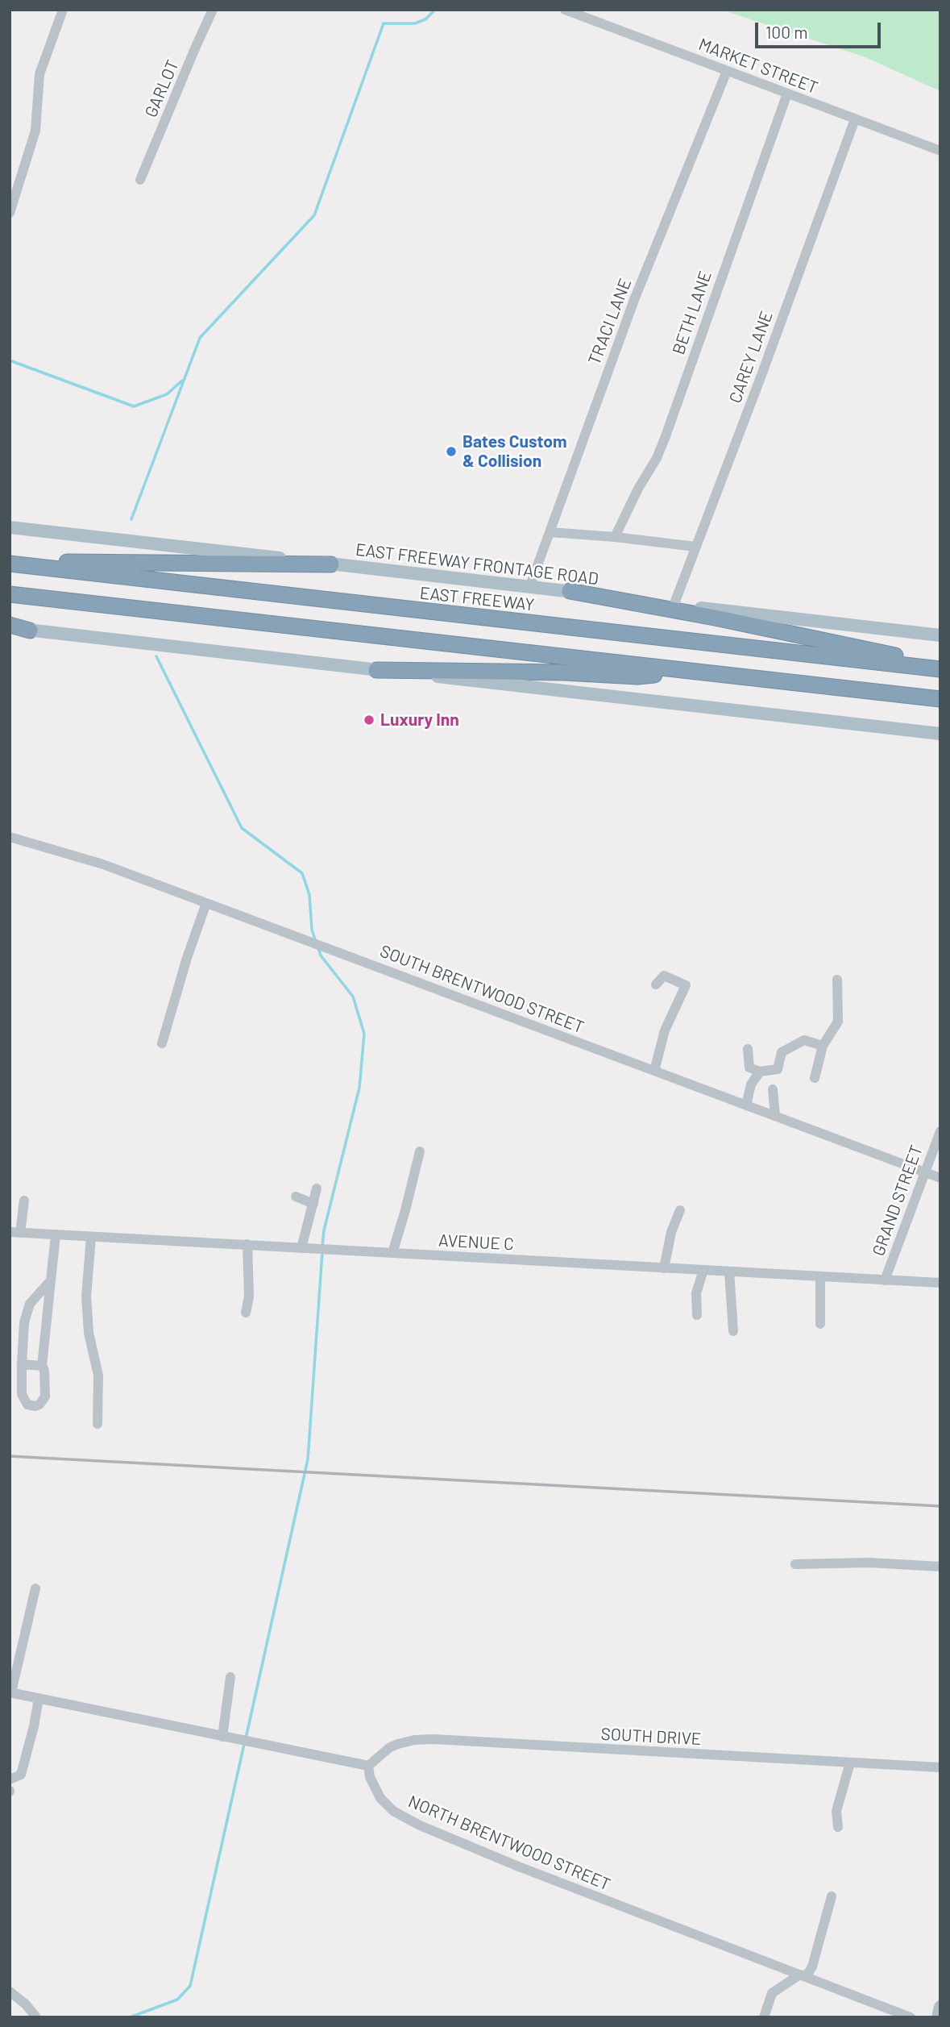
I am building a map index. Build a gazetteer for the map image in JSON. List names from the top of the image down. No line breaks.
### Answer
{"streets":{"highway":["EAST FREEWAY"],"main road":["EAST FREEWAY FRONTAGE ROAD"],"street":["MARKET STREET","GARLOT","BETH LANE","TRACI LANE","CAREY LANE","SOUTH BRENTWOOD STREET","GRAND STREET","AVENUE C","SOUTH DRIVE","NORTH BRENTWOOD STREET"]},"crossings":[["MARKET STREET","BETH LANE"],["MARKET STREET","TRACI LANE"],["MARKET STREET","CAREY LANE"],["TRACI LANE","EAST FREEWAY FRONTAGE ROAD"],["CAREY LANE","EAST FREEWAY FRONTAGE ROAD"],["SOUTH BRENTWOOD STREET","GRAND STREET"],["GRAND STREET","AVENUE C"],["SOUTH DRIVE","NORTH BRENTWOOD STREET"]],"places":["Bates Custom & Collision","Luxury Inn"],"scale_bar":"100 m"}
